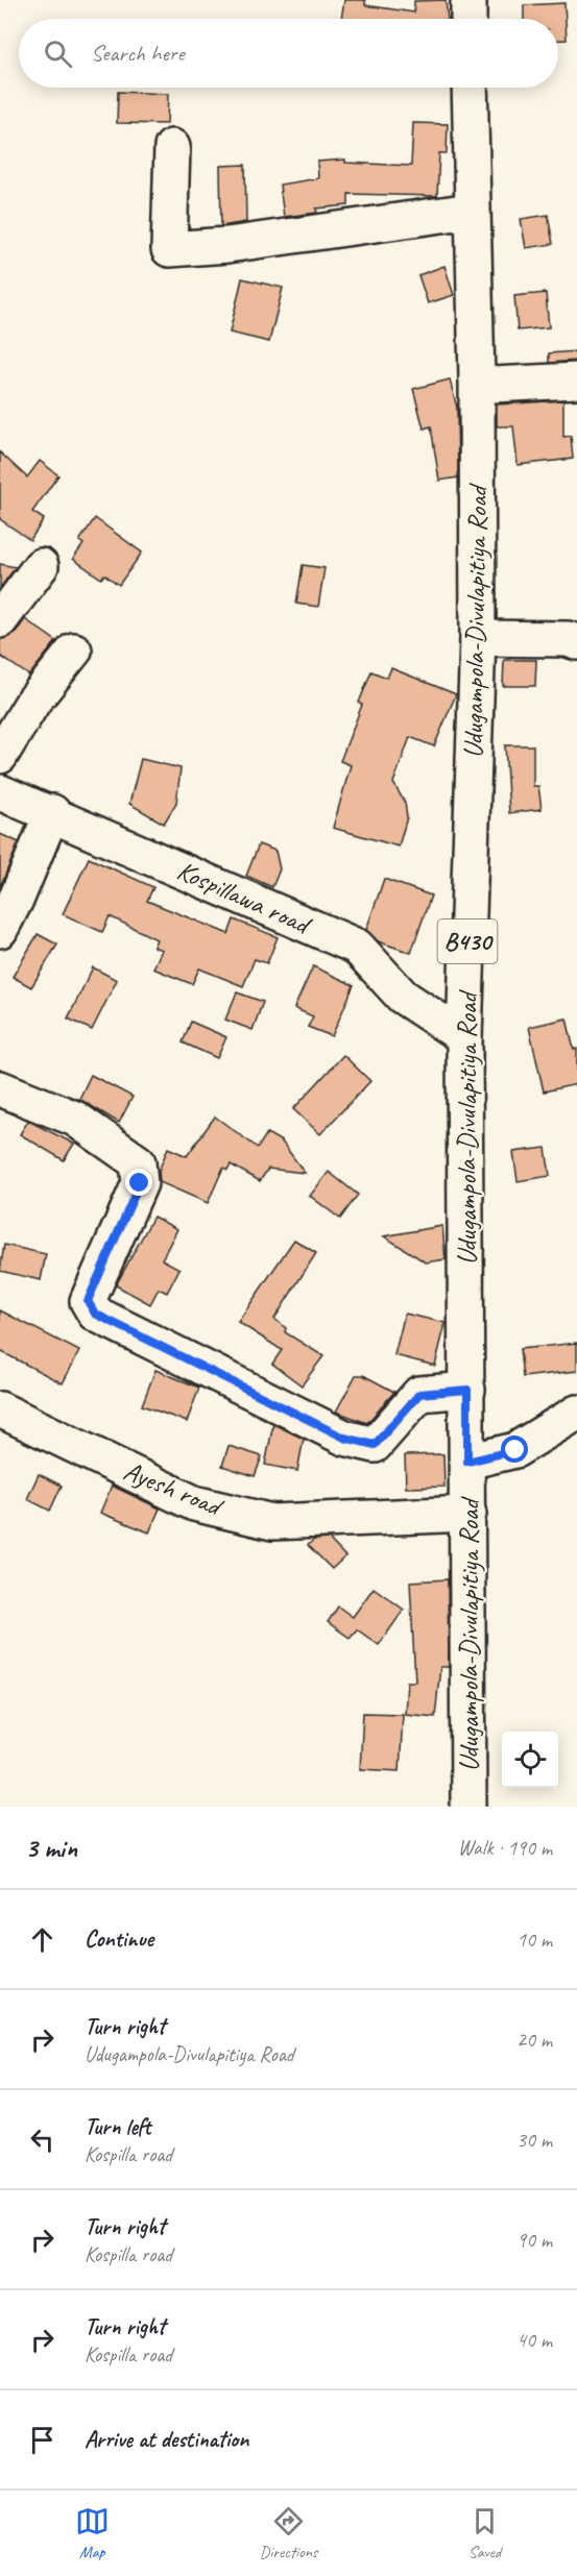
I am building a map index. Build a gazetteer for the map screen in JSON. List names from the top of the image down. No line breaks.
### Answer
{"streets":{"street":["Udugampola-Divulapitiya Road","Kospillawa road","B430","Ayesh road"]},"crossings":[["Udugampola-Divulapitiya Road","Kospillawa road"],["Udugampola-Divulapitiya Road","Ayesh road"]],"page":{"search":"Search here","heading":["3 min","Walk · 190 m"],"list":[["Continue","10 m"],["Turn right","Udugampola-Divulapitiya Road","20 m"],["Turn left","Kospilla road","30 m"],["Turn right","Kospilla road","90 m"],["Turn right","Kospilla road","40 m"],"Arrive at destination"],"nav":["Map","Directions","Saved"]}}
